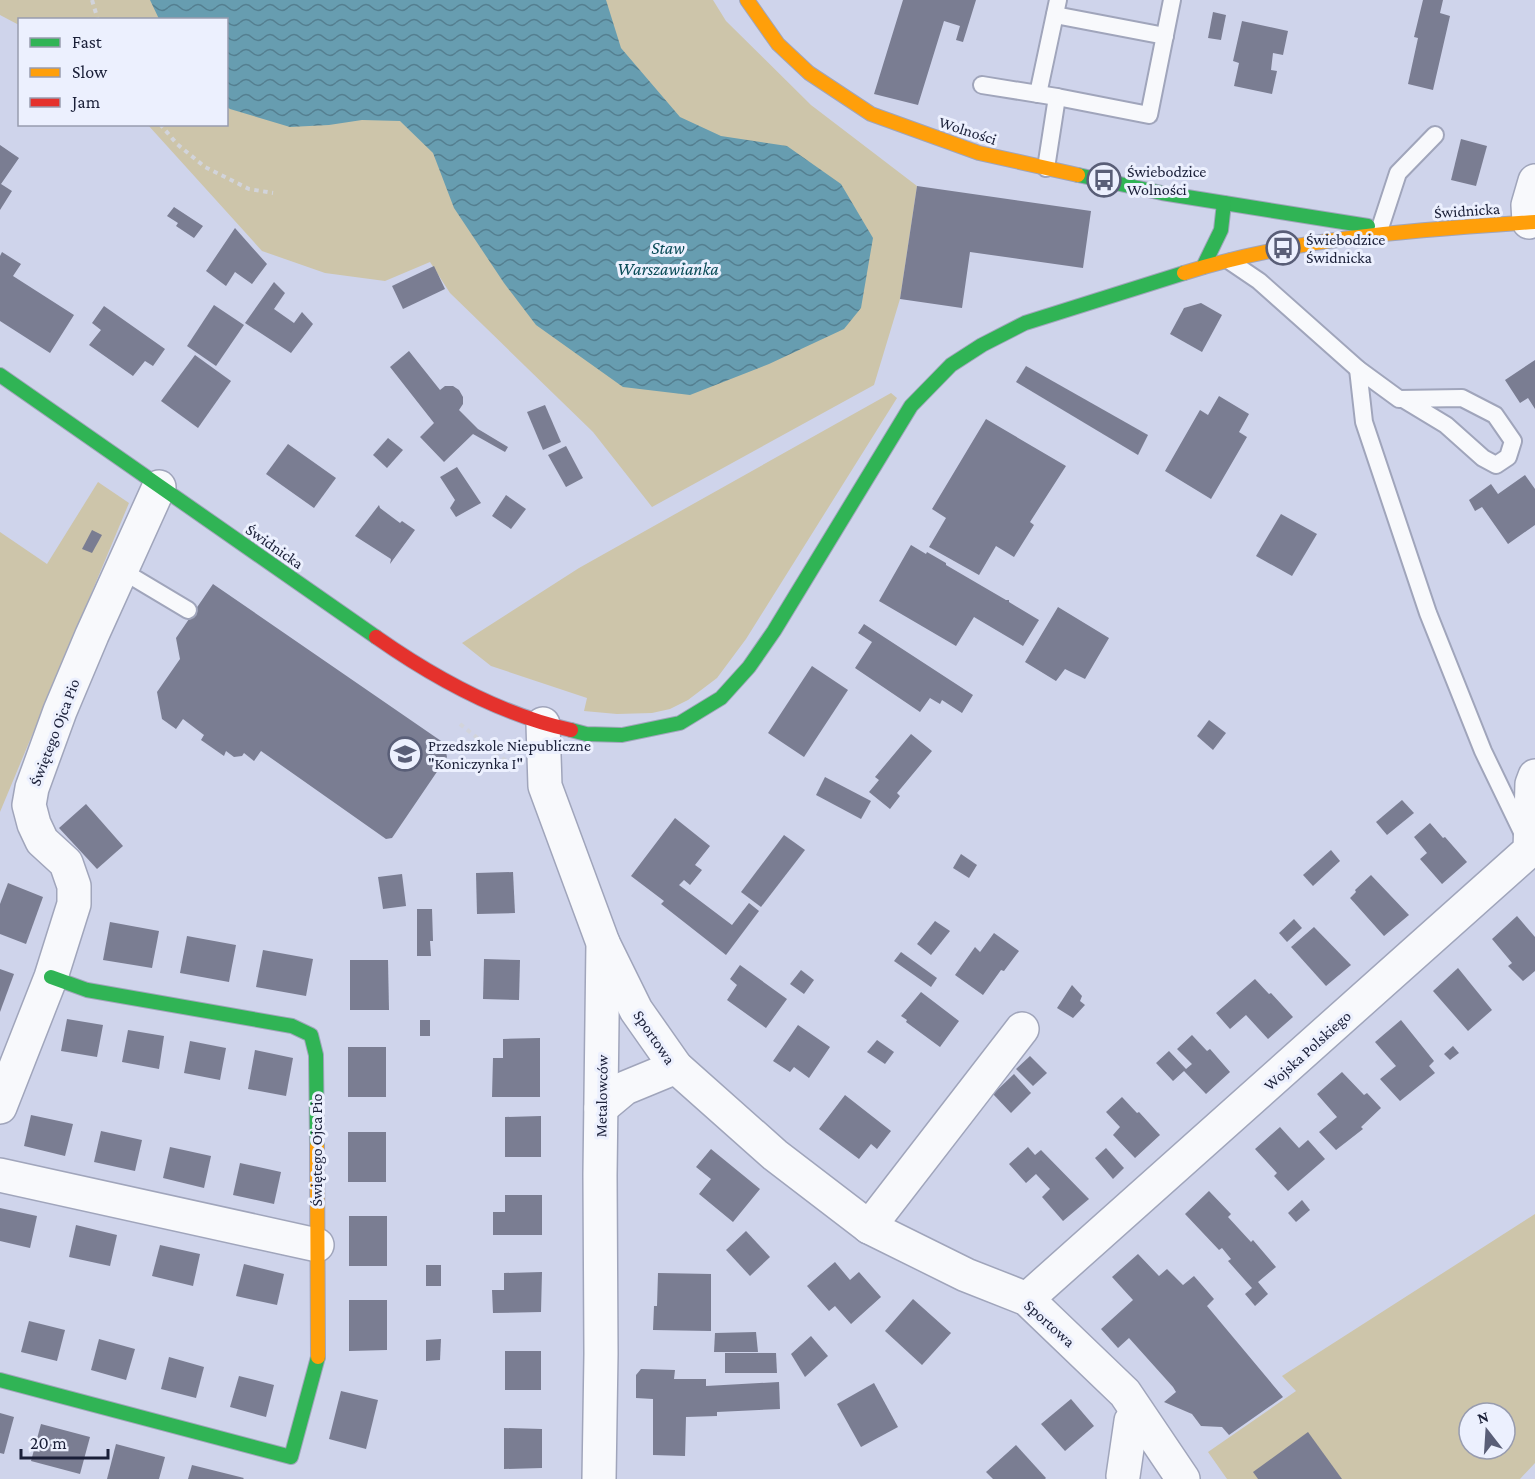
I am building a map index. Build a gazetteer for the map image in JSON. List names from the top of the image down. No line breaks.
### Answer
{"streets":{"street":["Wolności","Świdnicka","Świętego Ojca Pio","Sportowa","Wojska Polskiego","Metalowców"]},"crossings":[["Wolności","Świdnicka"],["Świdnicka","Świętego Ojca Pio"],["Świdnicka","Metalowców"],["Sportowa","Wojska Polskiego"],["Sportowa","Metalowców"]],"water":["Staw Warszawianka"],"places":{"bus stop":["Świebodzice Wolności","Świebodzice Świdnicka"],"school or university":["Przedszkole Niepubliczne \"Koniczynka I\""]},"legend":["Fast","Slow","Jam"],"scale_bar":"20 m","north":"top"}
